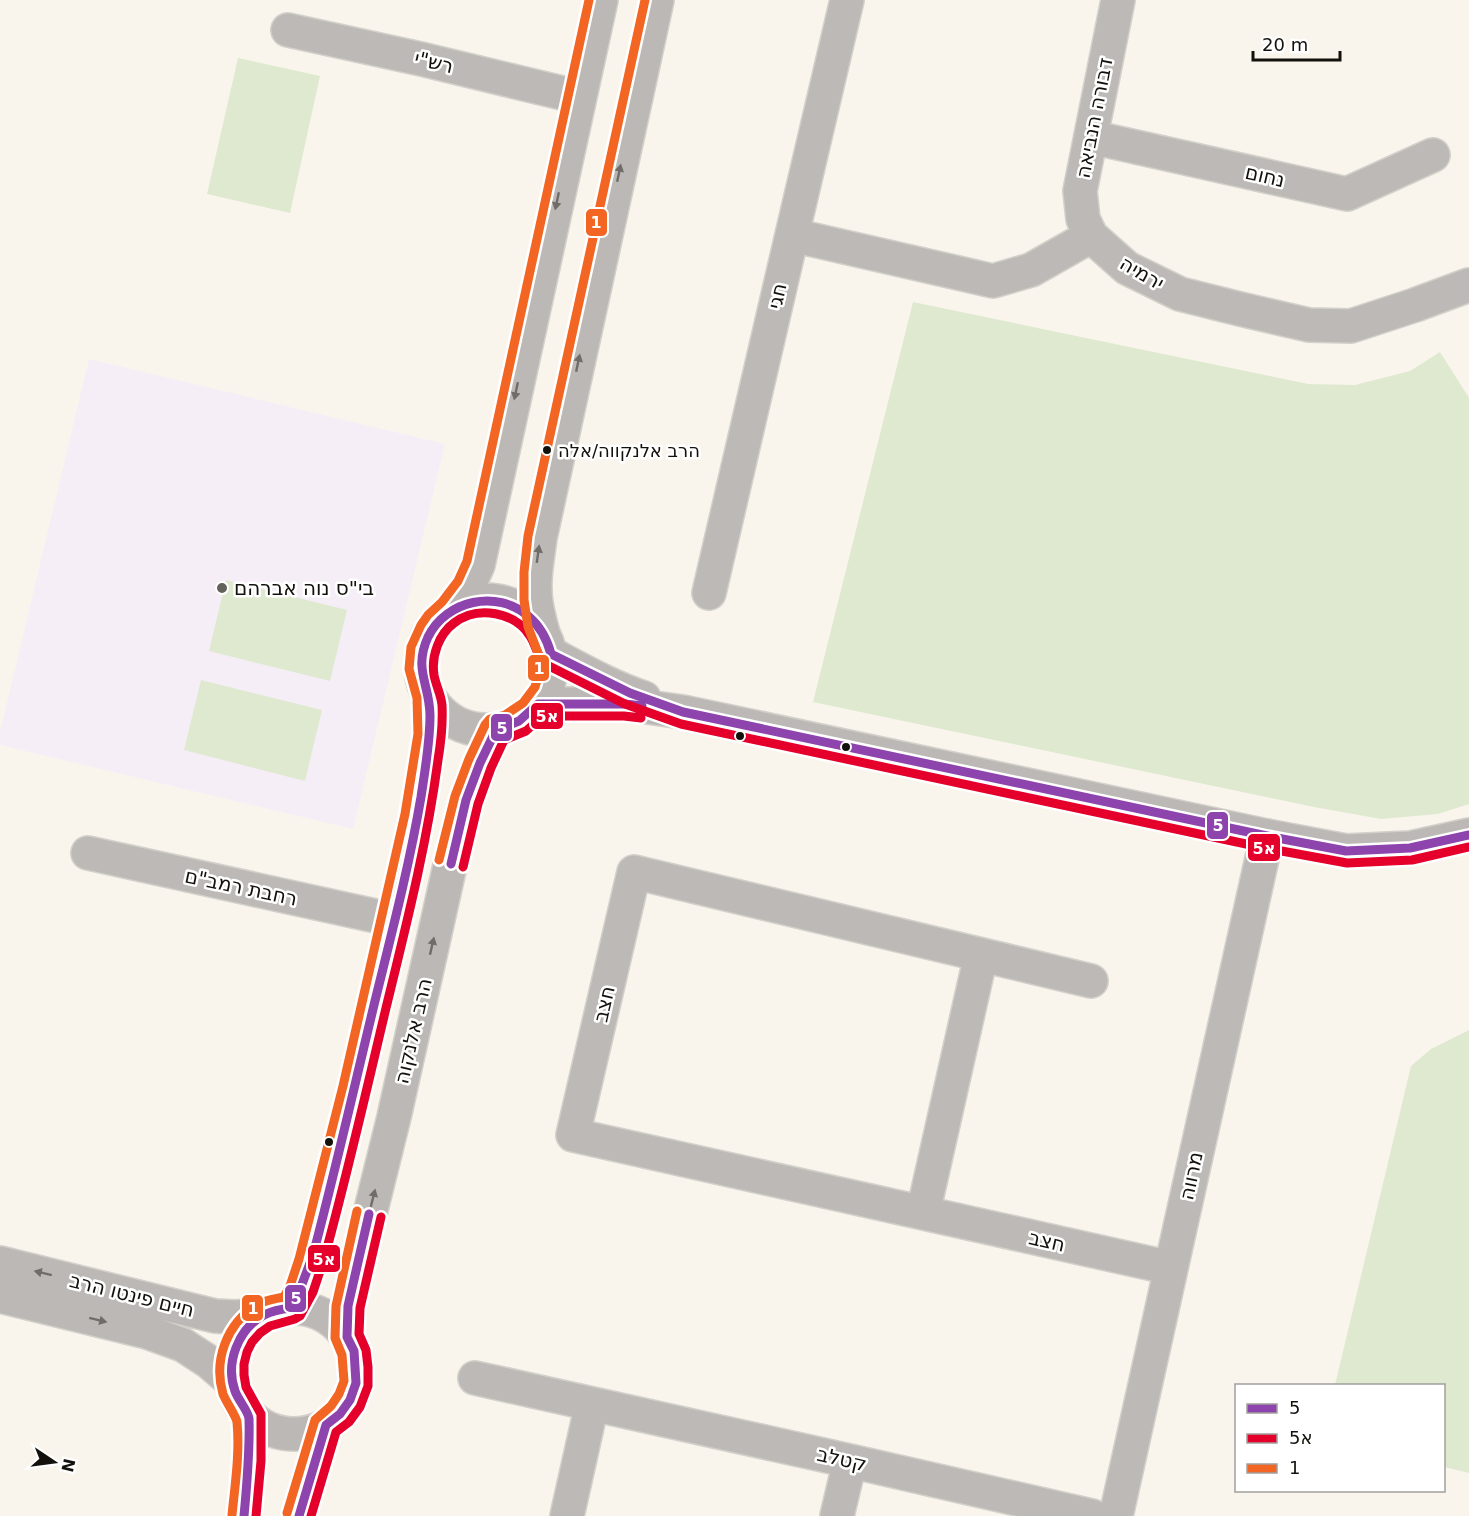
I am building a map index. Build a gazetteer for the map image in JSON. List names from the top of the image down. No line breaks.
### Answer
{"streets":{"main road":["הרב אלנקוה","חיים פינטו הרב"],"street":["רש\"י","דבורה הנביאה","נחום","ירמיה","חגי","רחבת רמב\"ם","חצב","מרווה","קטלב"]},"crossings":[["דבורה הנביאה","נחום"],["דבורה הנביאה","ירמיה"],["חצב","מרווה"],["הרב אלנקוה","חיים פינטו הרב"]],"places":["הרב אלנקווה/אלה","בי\"ס נוה אברהם"],"lines":["transit line 1","transit line 5","transit line 5א"],"legend":["5","5א","1"],"scale_bar":"20 m","north":"right"}
